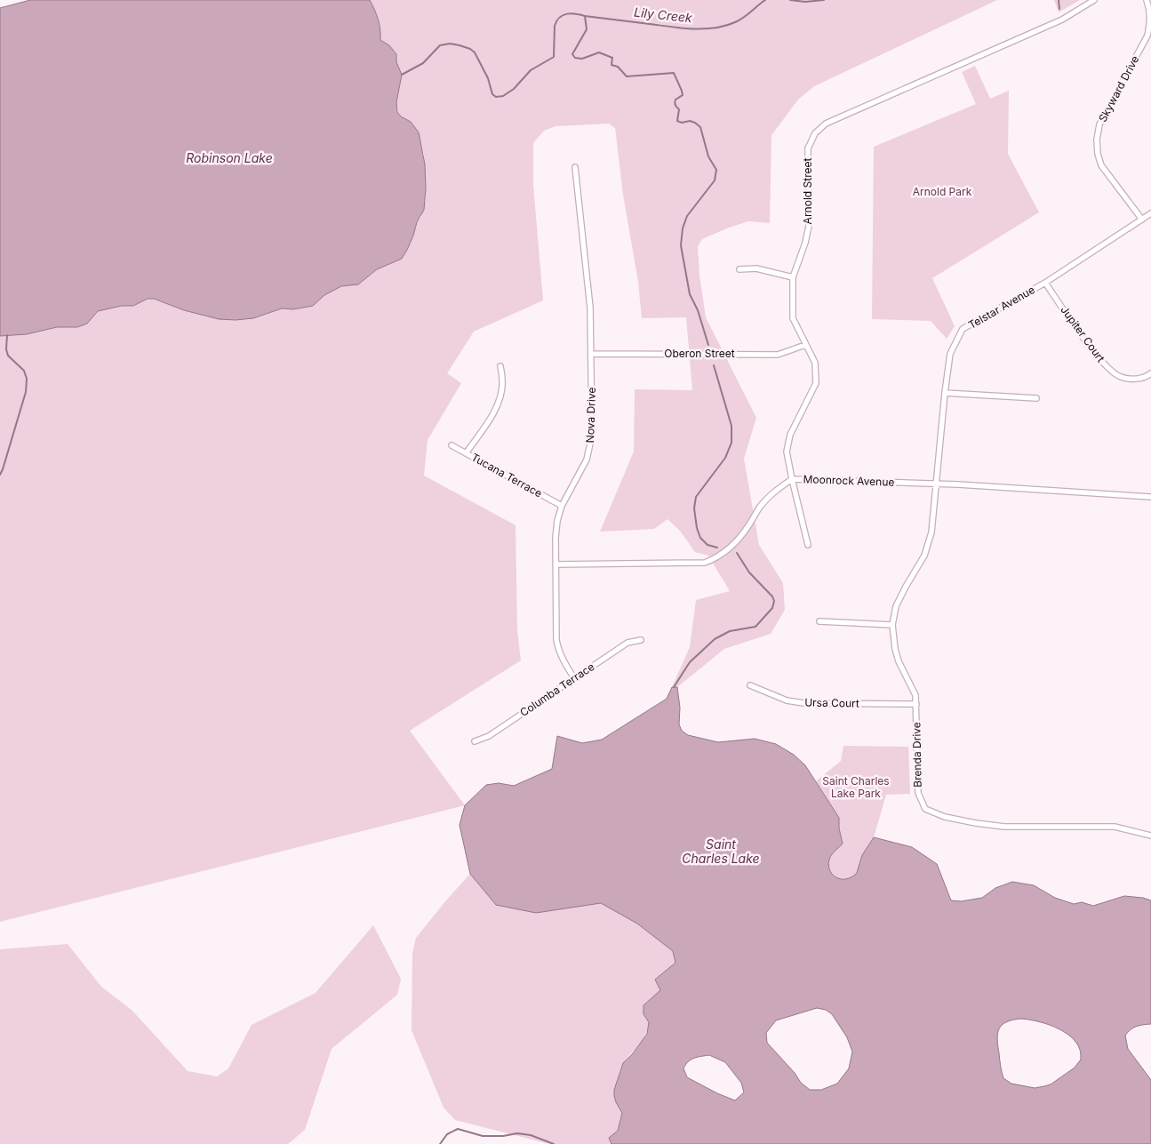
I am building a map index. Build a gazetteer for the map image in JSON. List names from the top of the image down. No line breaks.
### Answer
{"streets":{"street":["Skyward Drive","Arnold Street","Telstar Avenue","Jupiter Court","Oberon Street","Nova Drive","Tucana Terrace","Moonrock Avenue","Columba Terrace","Ursa Court","Brenda Drive"]},"crossings":[["Skyward Drive","Telstar Avenue"],["Arnold Street","Oberon Street"],["Arnold Street","Moonrock Avenue"],["Telstar Avenue","Jupiter Court"],["Telstar Avenue","Moonrock Avenue"],["Telstar Avenue","Brenda Drive"],["Oberon Street","Nova Drive"],["Nova Drive","Tucana Terrace"],["Nova Drive","Moonrock Avenue"],["Nova Drive","Columba Terrace"],["Moonrock Avenue","Brenda Drive"],["Ursa Court","Brenda Drive"]],"water":["Lily Creek","Robinson Lake","Saint Charles Lake"],"parks":["Arnold Park","Saint Charles Lake Park"]}
